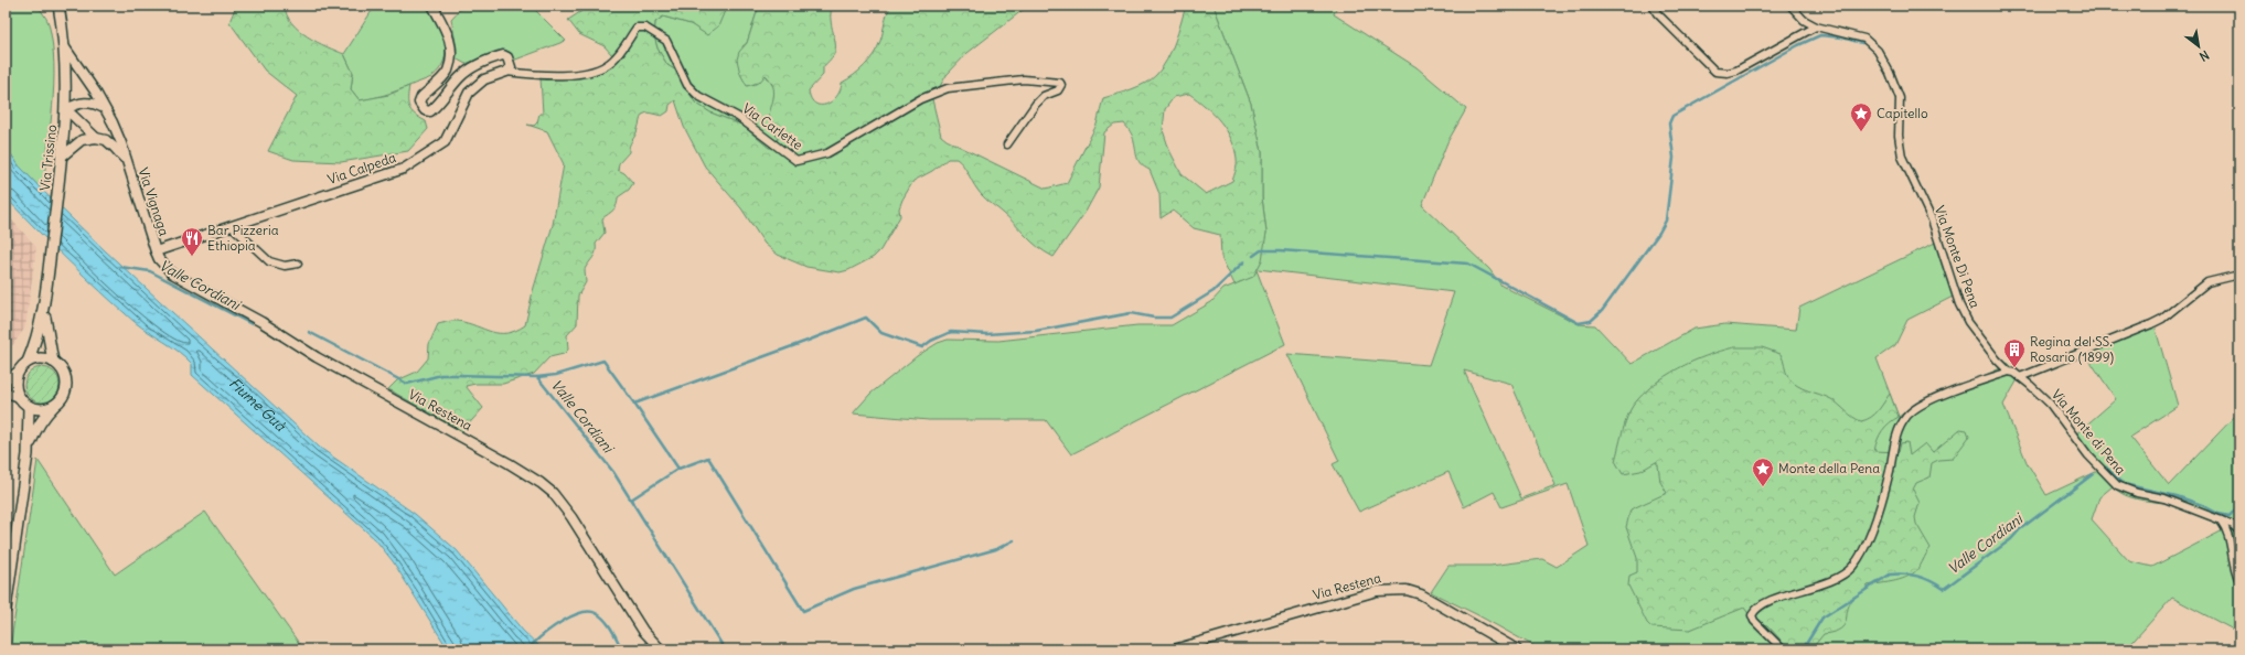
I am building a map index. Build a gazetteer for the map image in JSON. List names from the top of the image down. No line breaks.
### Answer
{"streets":{"main road":["Via Trissino"],"street":["Via Carlette","Via Calpeda","Via Vignaga","Via Monte Di Pena","Via Restena","Via Monte di Pena"]},"crossings":[["Via Carlette","Via Calpeda"],["Via Trissino","Via Vignaga"],["Via Calpeda","Via Vignaga"],["Via Calpeda","Via Restena"],["Via Vignaga","Via Restena"],["Via Monte Di Pena","Via Monte di Pena"]],"water":["Valle Cordiani","Fiume Guà"],"places":{"place":["Capitello","Monte della Pena"],"restaurant":["Bar Pizzeria Ethiopia"],"building":["Regina del SS. Rosario (1899)"]},"north":"bottom right"}
